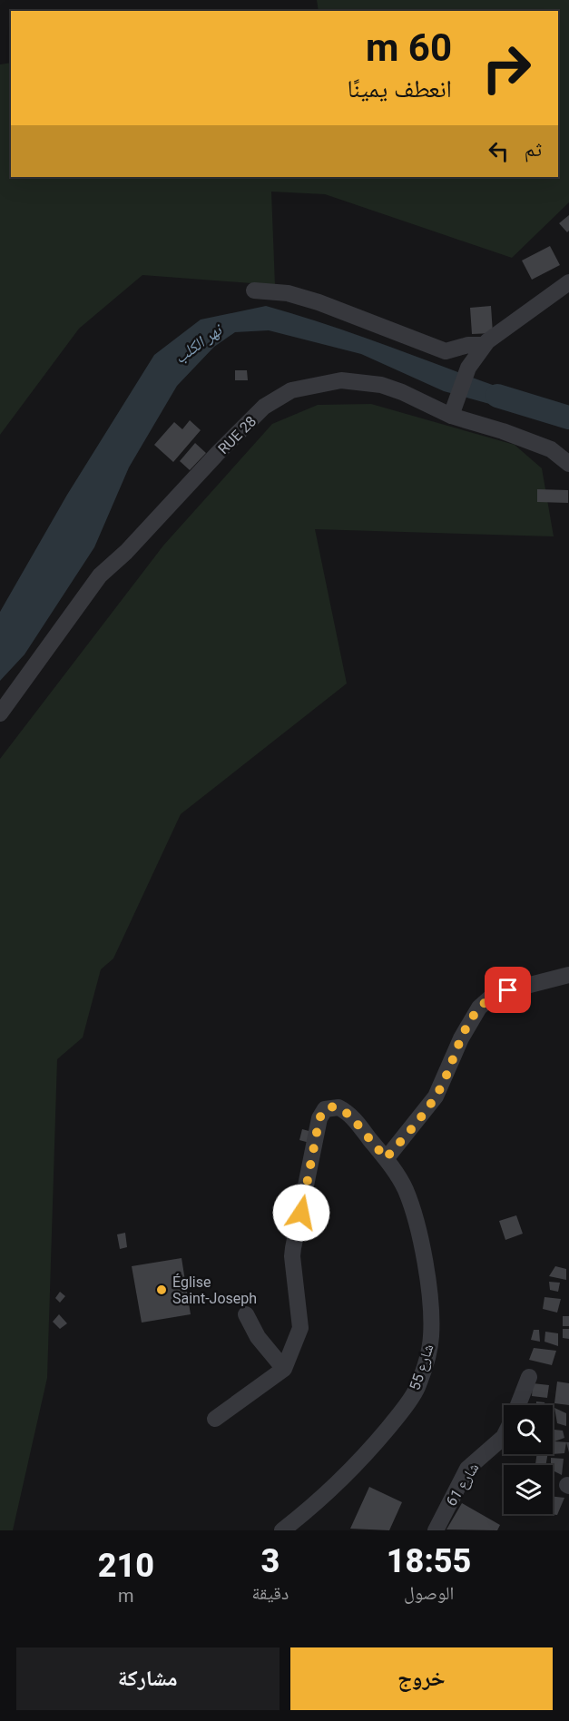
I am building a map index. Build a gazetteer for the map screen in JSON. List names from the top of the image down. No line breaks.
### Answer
{"streets":{"street":["RUE 28","شارع 55","شارع 61"]},"water":["نهر الكلب"],"places":["Église Saint-Joseph"],"page":{"turn":["60 m","انعطف يمينًا"],"then":"ثم","eta":["18:55","الوصول","3","دقيقة","210","m"],"buttons":["خروج","مشاركة"]}}
